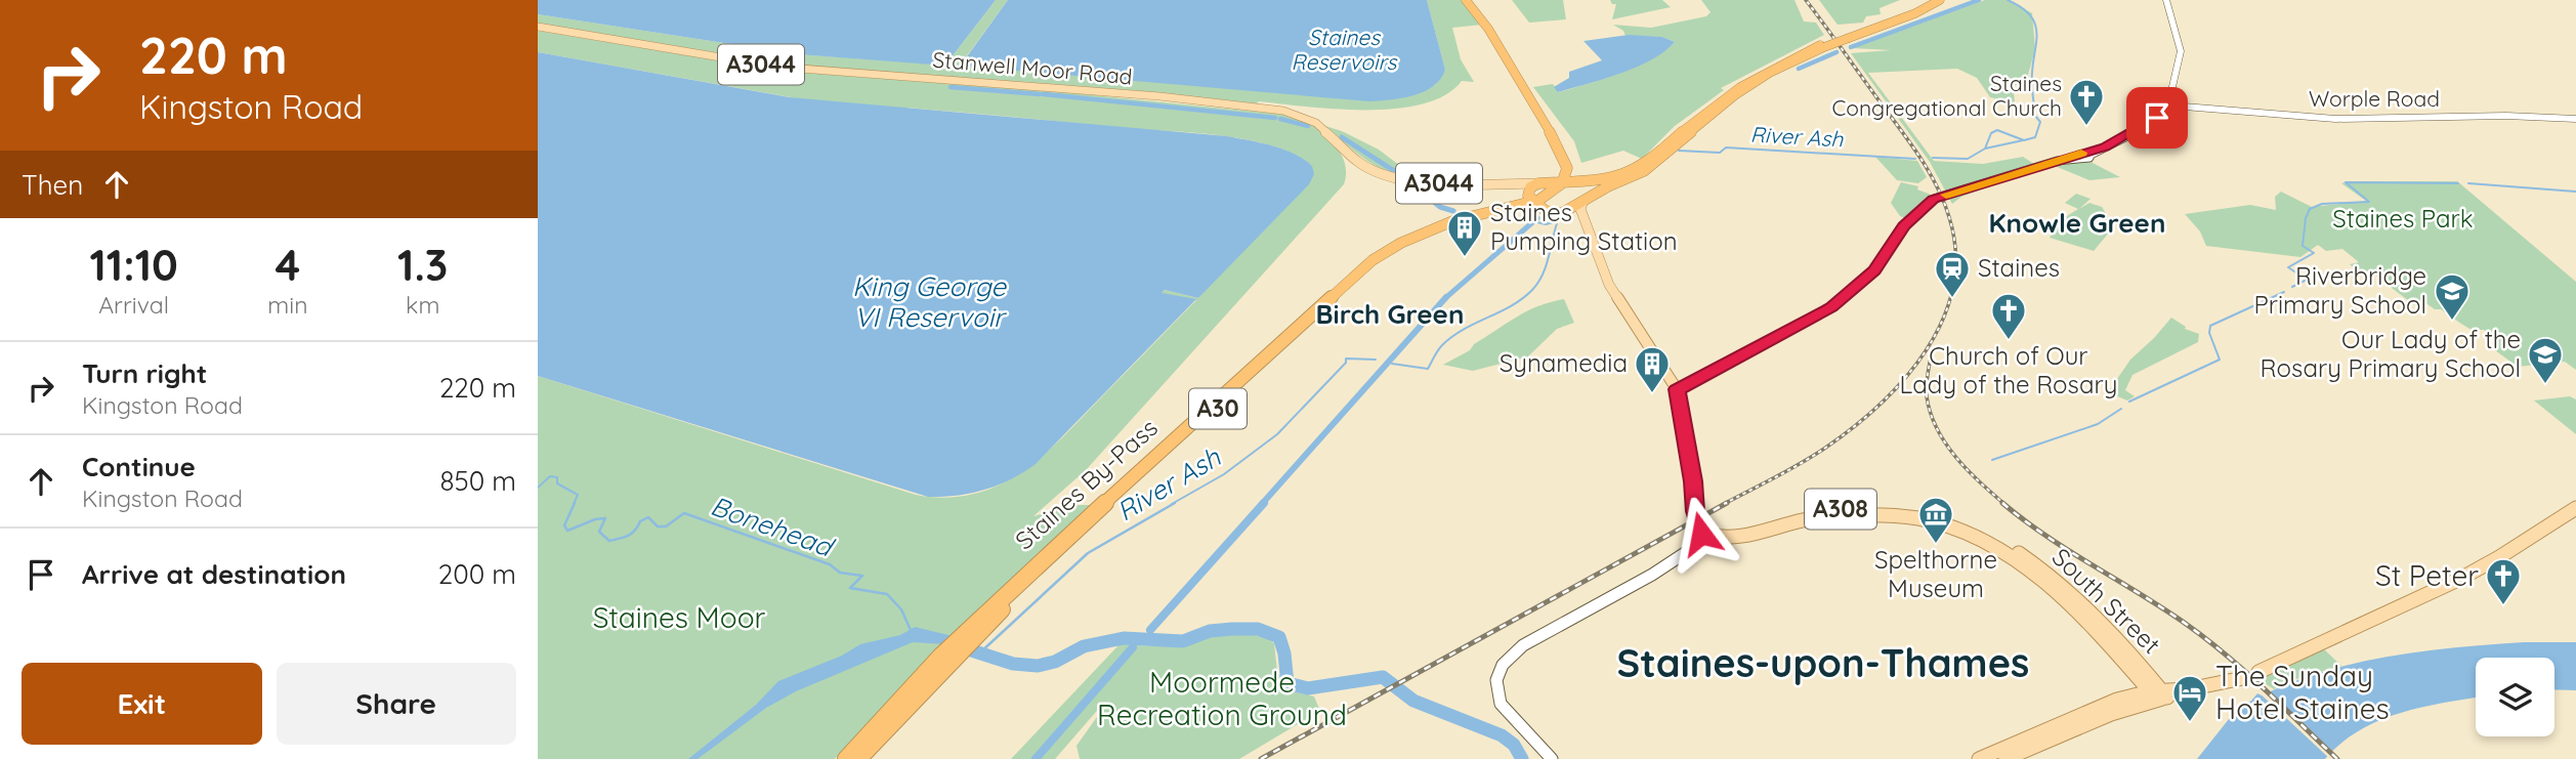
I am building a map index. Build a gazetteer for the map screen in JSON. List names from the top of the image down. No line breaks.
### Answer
{"streets":{"highway":["A30","Staines By-Pass"],"main road":["A3044","Stanwell Moor Road","A308","South Street"],"street":["Worple Road"]},"crossings":[["A3044","Stanwell Moor Road"],["A3044","A30"],["A3044","Staines By-Pass"],["A30","Staines By-Pass"]],"districts":["Knowle Green","Birch Green","Staines-upon-Thames"],"water":["Staines Reservoirs","River Ash","King George VI Reservoir","Bonehead"],"parks":["Staines Park","Staines Moor","Moormede Recreation Ground"],"places":{"church":["Staines Congregational Church","Church of Our Lady of the Rosary","St Peter"],"building":["Staines Pumping Station","Synamedia"],"station":["Staines"],"school or university":["Riverbridge Primary School","Our Lady of the Rosary Primary School"],"museum":["Spelthorne Museum"],"hotel":["The Sunday Hotel Staines"]},"page":{"turn":["220 m","Kingston Road"],"then":"Then","eta":["11:10","Arrival","4","min","1.3","km"],"list":[{"name":"Turn right","note":"Kingston Road","value":"220 m"},{"name":"Continue","note":"Kingston Road","value":"850 m"},{"name":"Arrive at destination","value":"200 m"}],"buttons":["Exit","Share"]}}
